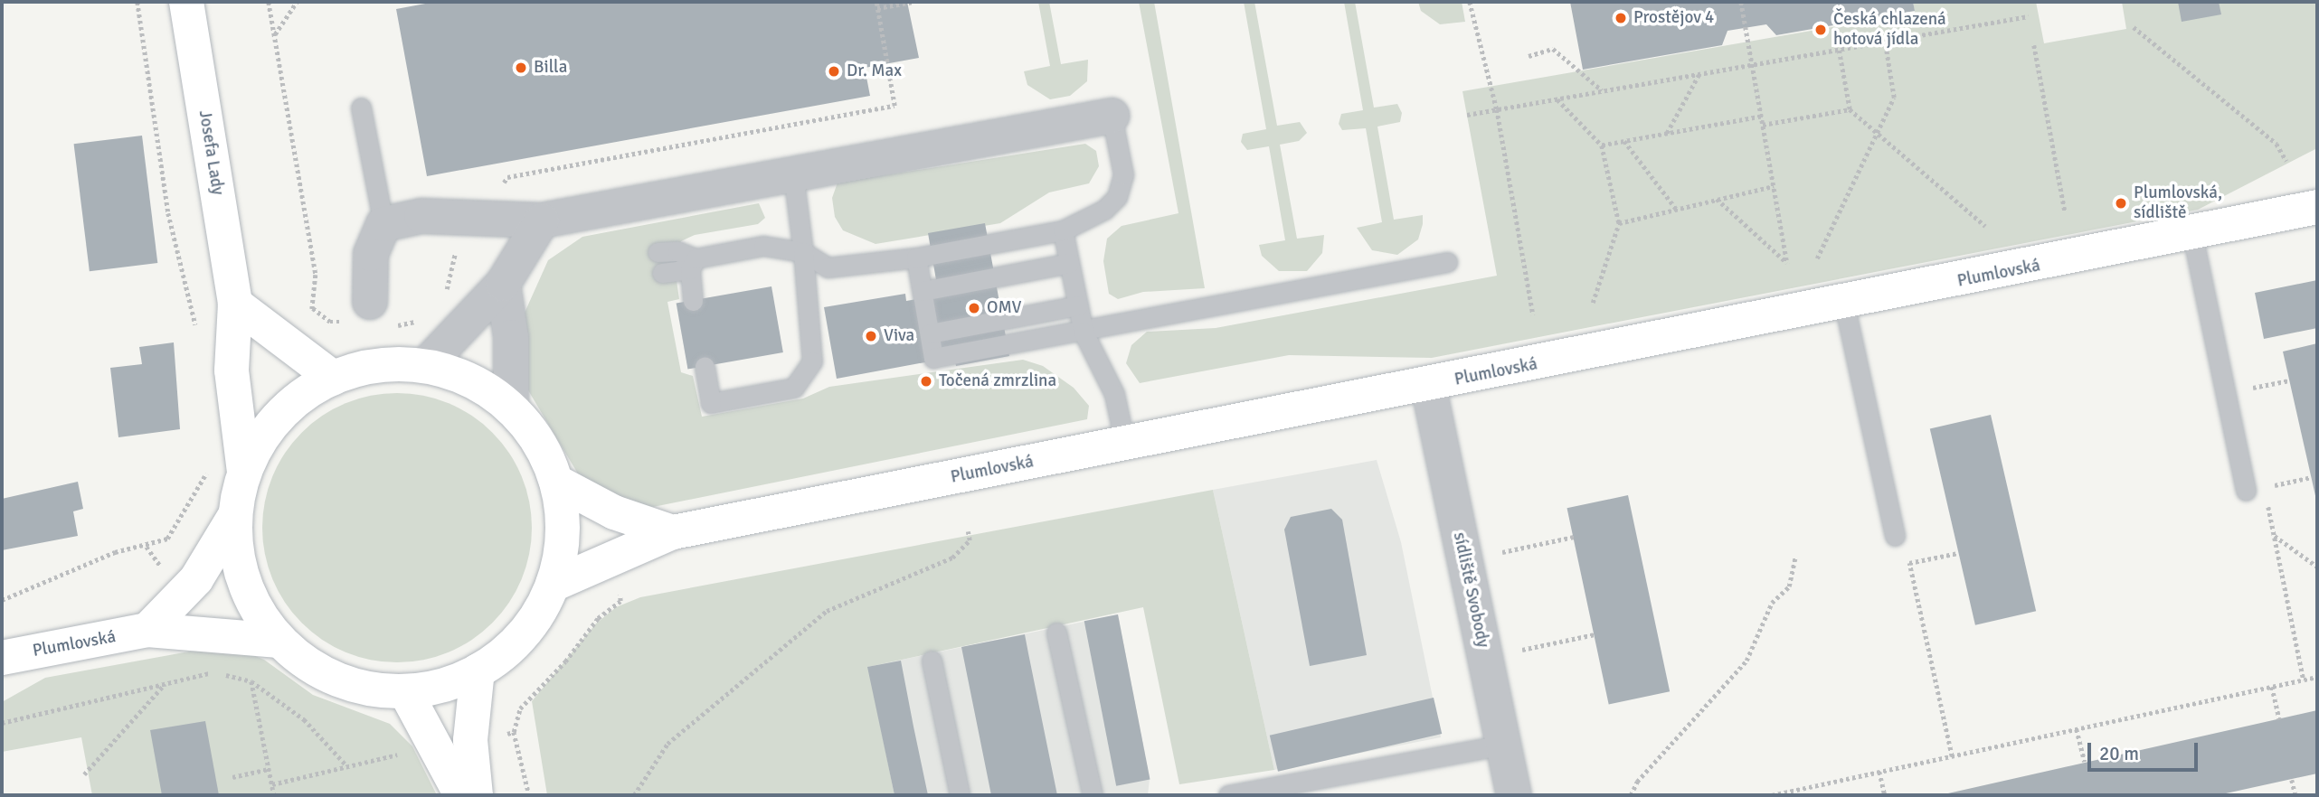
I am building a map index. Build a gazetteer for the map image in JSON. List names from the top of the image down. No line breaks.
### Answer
{"streets":{"main road":["Josefa Lady","Plumlovská"],"street":["sídliště Svobody"]},"crossings":[["Plumlovská","sídliště Svobody"]],"places":["Prostějov 4","Česká chlazená hotová jídla","Billa","Dr. Max","Plumlovská, sídliště","OMV","Viva","Točená zmrzlina"],"scale_bar":"20 m"}
